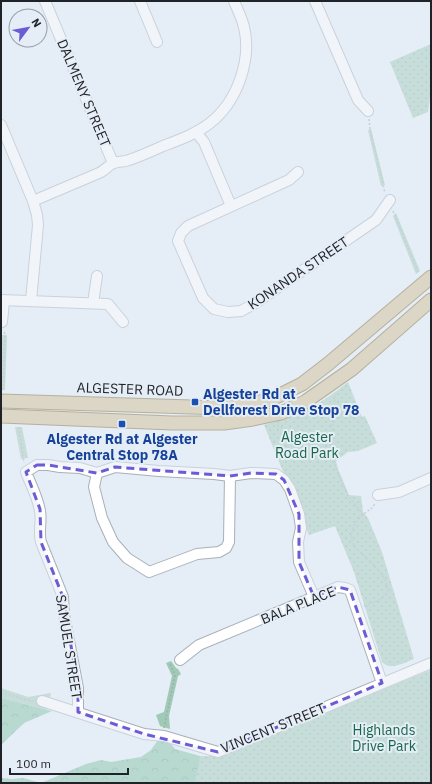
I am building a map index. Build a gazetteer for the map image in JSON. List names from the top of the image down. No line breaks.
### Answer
{"streets":{"main road":["ALGESTER ROAD"],"street":["DALMENY STREET","KONANDA STREET","BALA PLACE","SAMUEL STREET","VINCENT STREET"]},"crossings":[["BALA PLACE","VINCENT STREET"],["SAMUEL STREET","VINCENT STREET"]],"parks":["Algester Road Park","Highlands Drive Park"],"places":{"transit":["Algester Rd at Dellforest Drive Stop 78","Algester Rd at Algester Central Stop 78A"]},"scale_bar":"100 m","north":"top right"}
